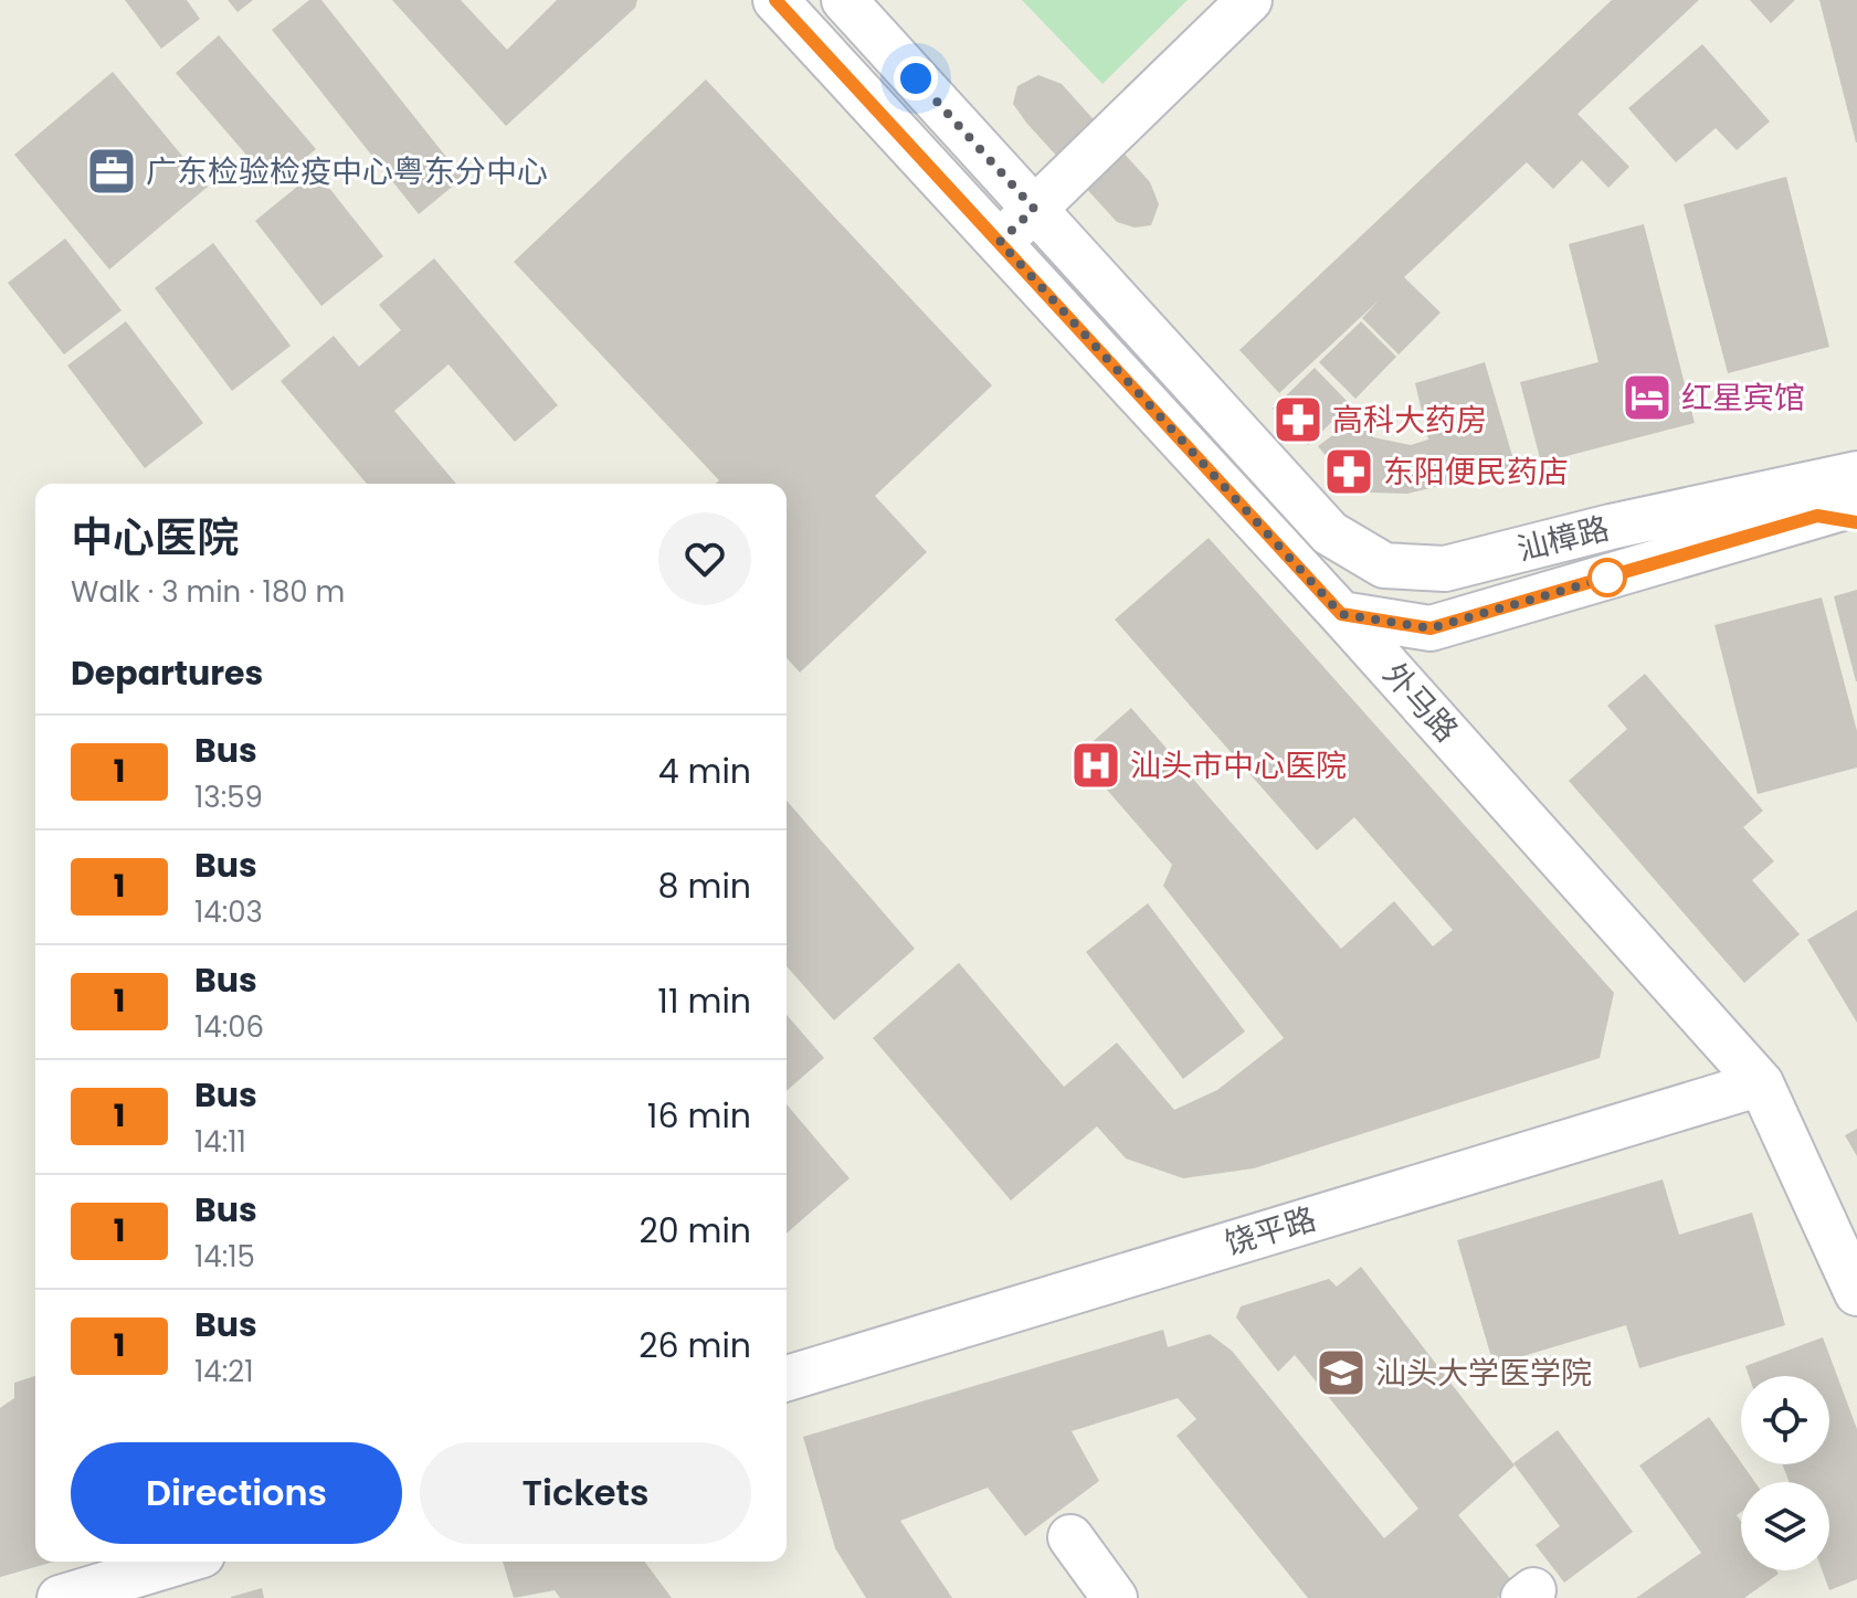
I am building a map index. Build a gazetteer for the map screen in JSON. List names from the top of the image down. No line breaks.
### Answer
{"streets":{"street":["汕樟路","外马路","饶平路"]},"crossings":[["汕樟路","外马路"],["外马路","饶平路"]],"places":{"office":["广东检验检疫中心粤东分中心"],"hotel":["红星宾馆"],"pharmacy":["高科大药房","东阳便民药店"],"hospital":["汕头市中心医院"],"school or university":["汕头大学医学院"]},"lines":["bus line 1"],"page":{"heading":[["中心医院","Walk · 3 min · 180 m"],"Departures"],"list":[{"mark":"1","name":"Bus","note":"13:59","value":"4 min"},{"mark":"1","name":"Bus","note":"14:03","value":"8 min"},{"mark":"1","name":"Bus","note":"14:06","value":"11 min"},{"mark":"1","name":"Bus","note":"14:11","value":"16 min"},{"mark":"1","name":"Bus","note":"14:15","value":"20 min"},{"mark":"1","name":"Bus","note":"14:21","value":"26 min"}],"buttons":["Directions","Tickets"]}}
